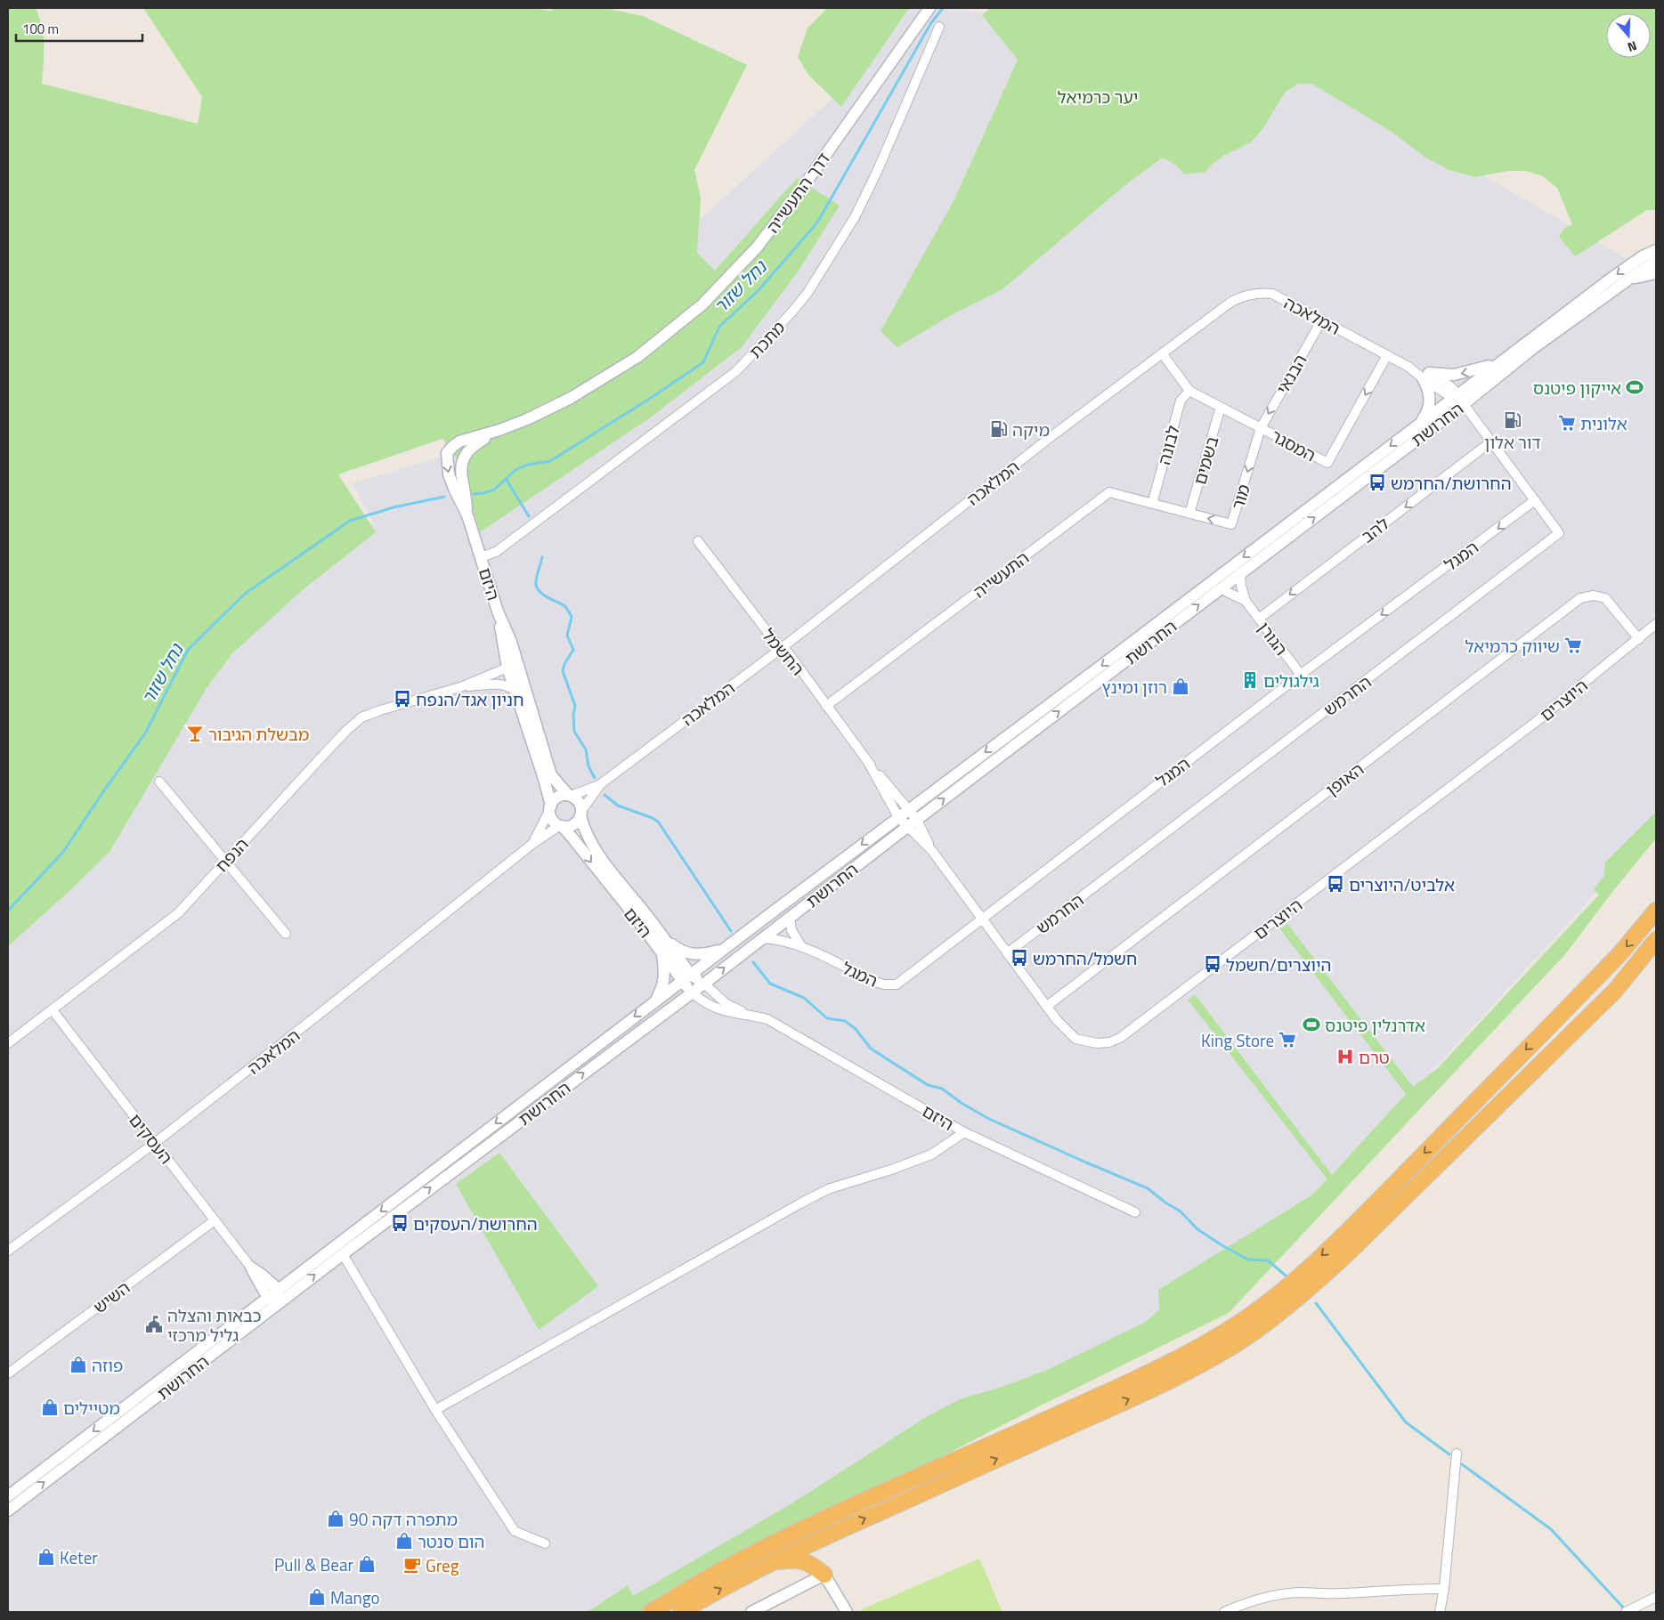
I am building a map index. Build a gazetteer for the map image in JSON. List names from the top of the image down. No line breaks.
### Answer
{"streets":{"street":["דרך התעשייה","המלאכה","מתכת","הבנאי","החרושת","לבונה","המסגר","בשמים","מור","להב","המגל","התעשייה","היזם","הגורן","החשמל","החרמש","היוצרים","האופן","הנפח","העסקים","השיש"]},"crossings":[["דרך התעשייה","מתכת"],["דרך התעשייה","היזם"],["המלאכה","הבנאי"],["המלאכה","החרושת"],["המלאכה","המסגר"],["המלאכה","היזם"],["המלאכה","החשמל"],["המלאכה","החרמש"],["המלאכה","העסקים"],["מתכת","היזם"],["הבנאי","המסגר"],["הבנאי","מור"],["החרושת","המגל"],["החרושת","היזם"],["החרושת","הגורן"],["החרושת","החשמל"],["החרושת","החרמש"],["החרושת","היוצרים"],["לבונה","המסגר"],["לבונה","התעשייה"],["המסגר","בשמים"],["המסגר","מור"],["בשמים","מור"],["בשמים","התעשייה"],["מור","התעשייה"],["להב","הגורן"],["להב","החרמש"],["המגל","הגורן"],["המגל","החרמש"],["המגל","היוצרים"],["התעשייה","החשמל"],["היזם","הנפח"],["החשמל","היוצרים"],["החרמש","היוצרים"],["היוצרים","האופן"],["הנפח","העסקים"],["העסקים","השיש"]],"one_way":["הבנאי","להב"],"water":["נחל שזור"],"parks":["יער כרמיאל"],"places":{"sports":["אייקון פיטנס","אדרנלין פיטנס"],"fuel station":["דור אלון","מיקה"],"supermarket":["אלונית","שיווק כרמיאל","King Store"],"bus stop":["החרושת/החרמש","חניון אגד/הנפח","אלביט/היוצרים","חשמל/החרמש","היוצרים/חשמל","החרושת/העסקים"],"building":["גילגולים"],"shop":["רוזן ומינץ","פוזה","מטיילים","מתפרה דקה 90","הום סנטר","Keter","Pull & Bear","Mango"],"bar":["מבשלת הגיבור"],"hospital":["טרם"],"public building":["כבאות והצלה גליל מרכזי"],"cafe":["Greg"]},"scale_bar":"100 m","north":"bottom"}
